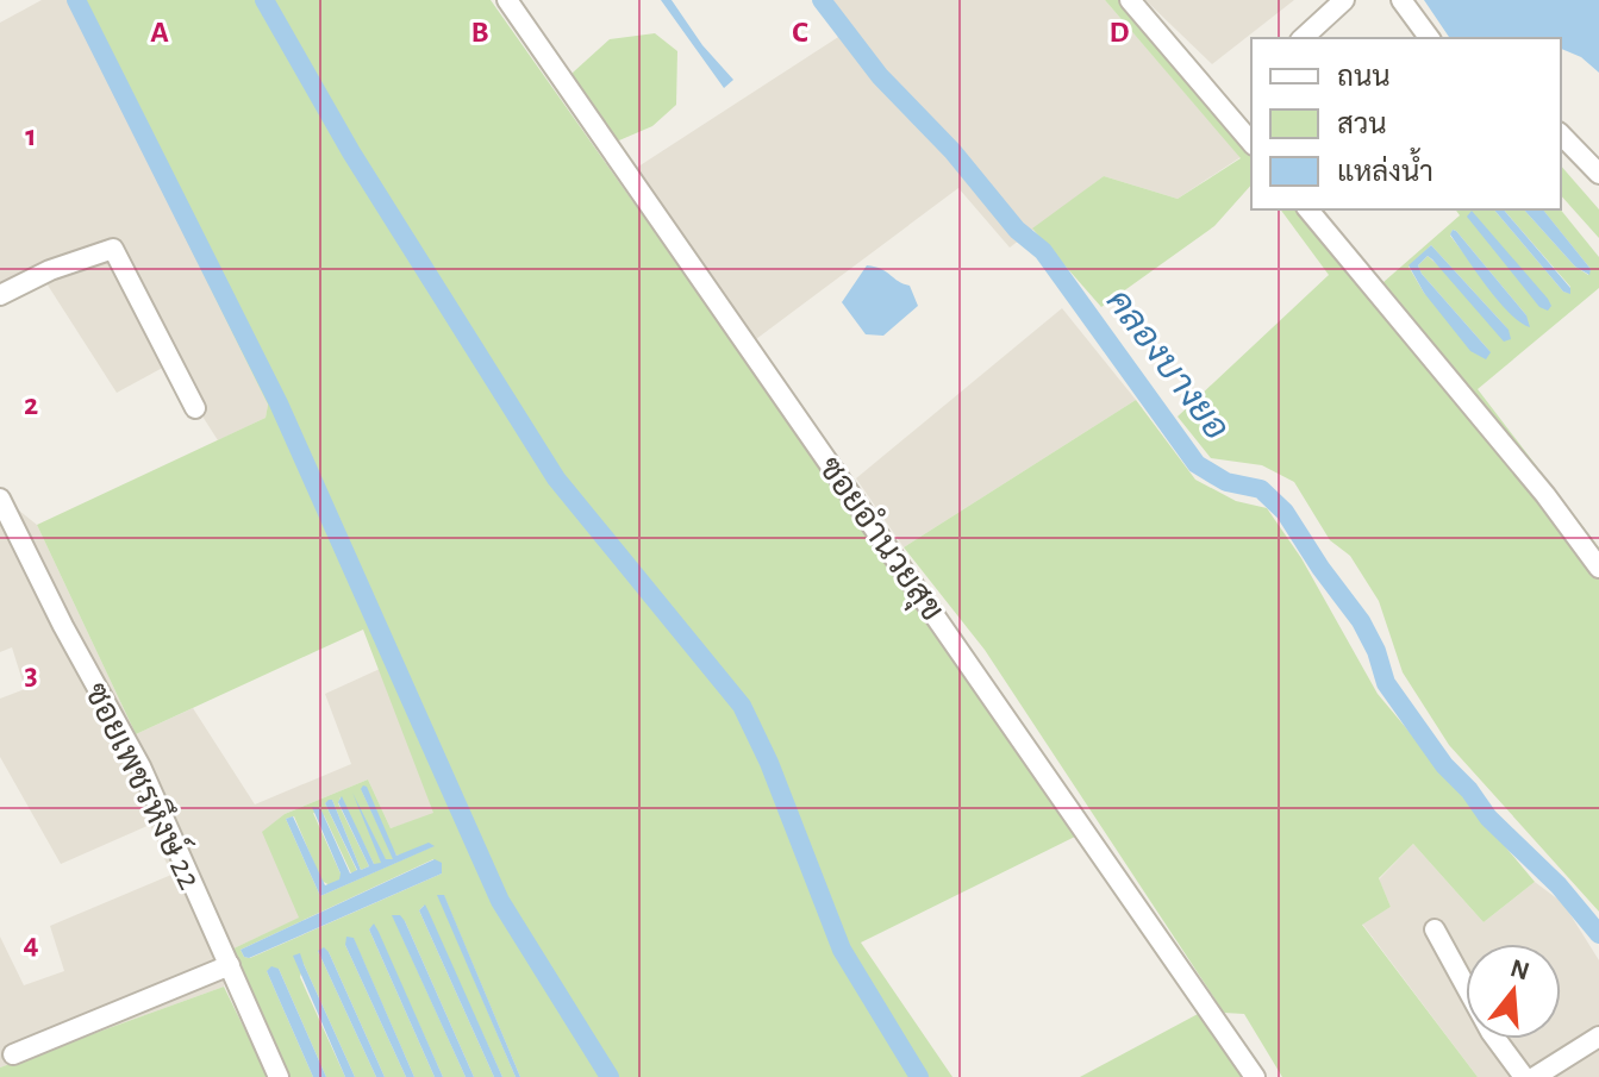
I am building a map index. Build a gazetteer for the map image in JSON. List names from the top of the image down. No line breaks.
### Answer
{"streets":{"street":["ซอยอำนวยสุข","ซอยเพชรหึงษ์ 22"]},"water":["คลองบางยอ"],"legend":["ถนน","สวน","แหล่งน้ำ"],"north":"top","grid":{"columns":["A","B","C","D"],"rows":["1","2","3","4"]}}
